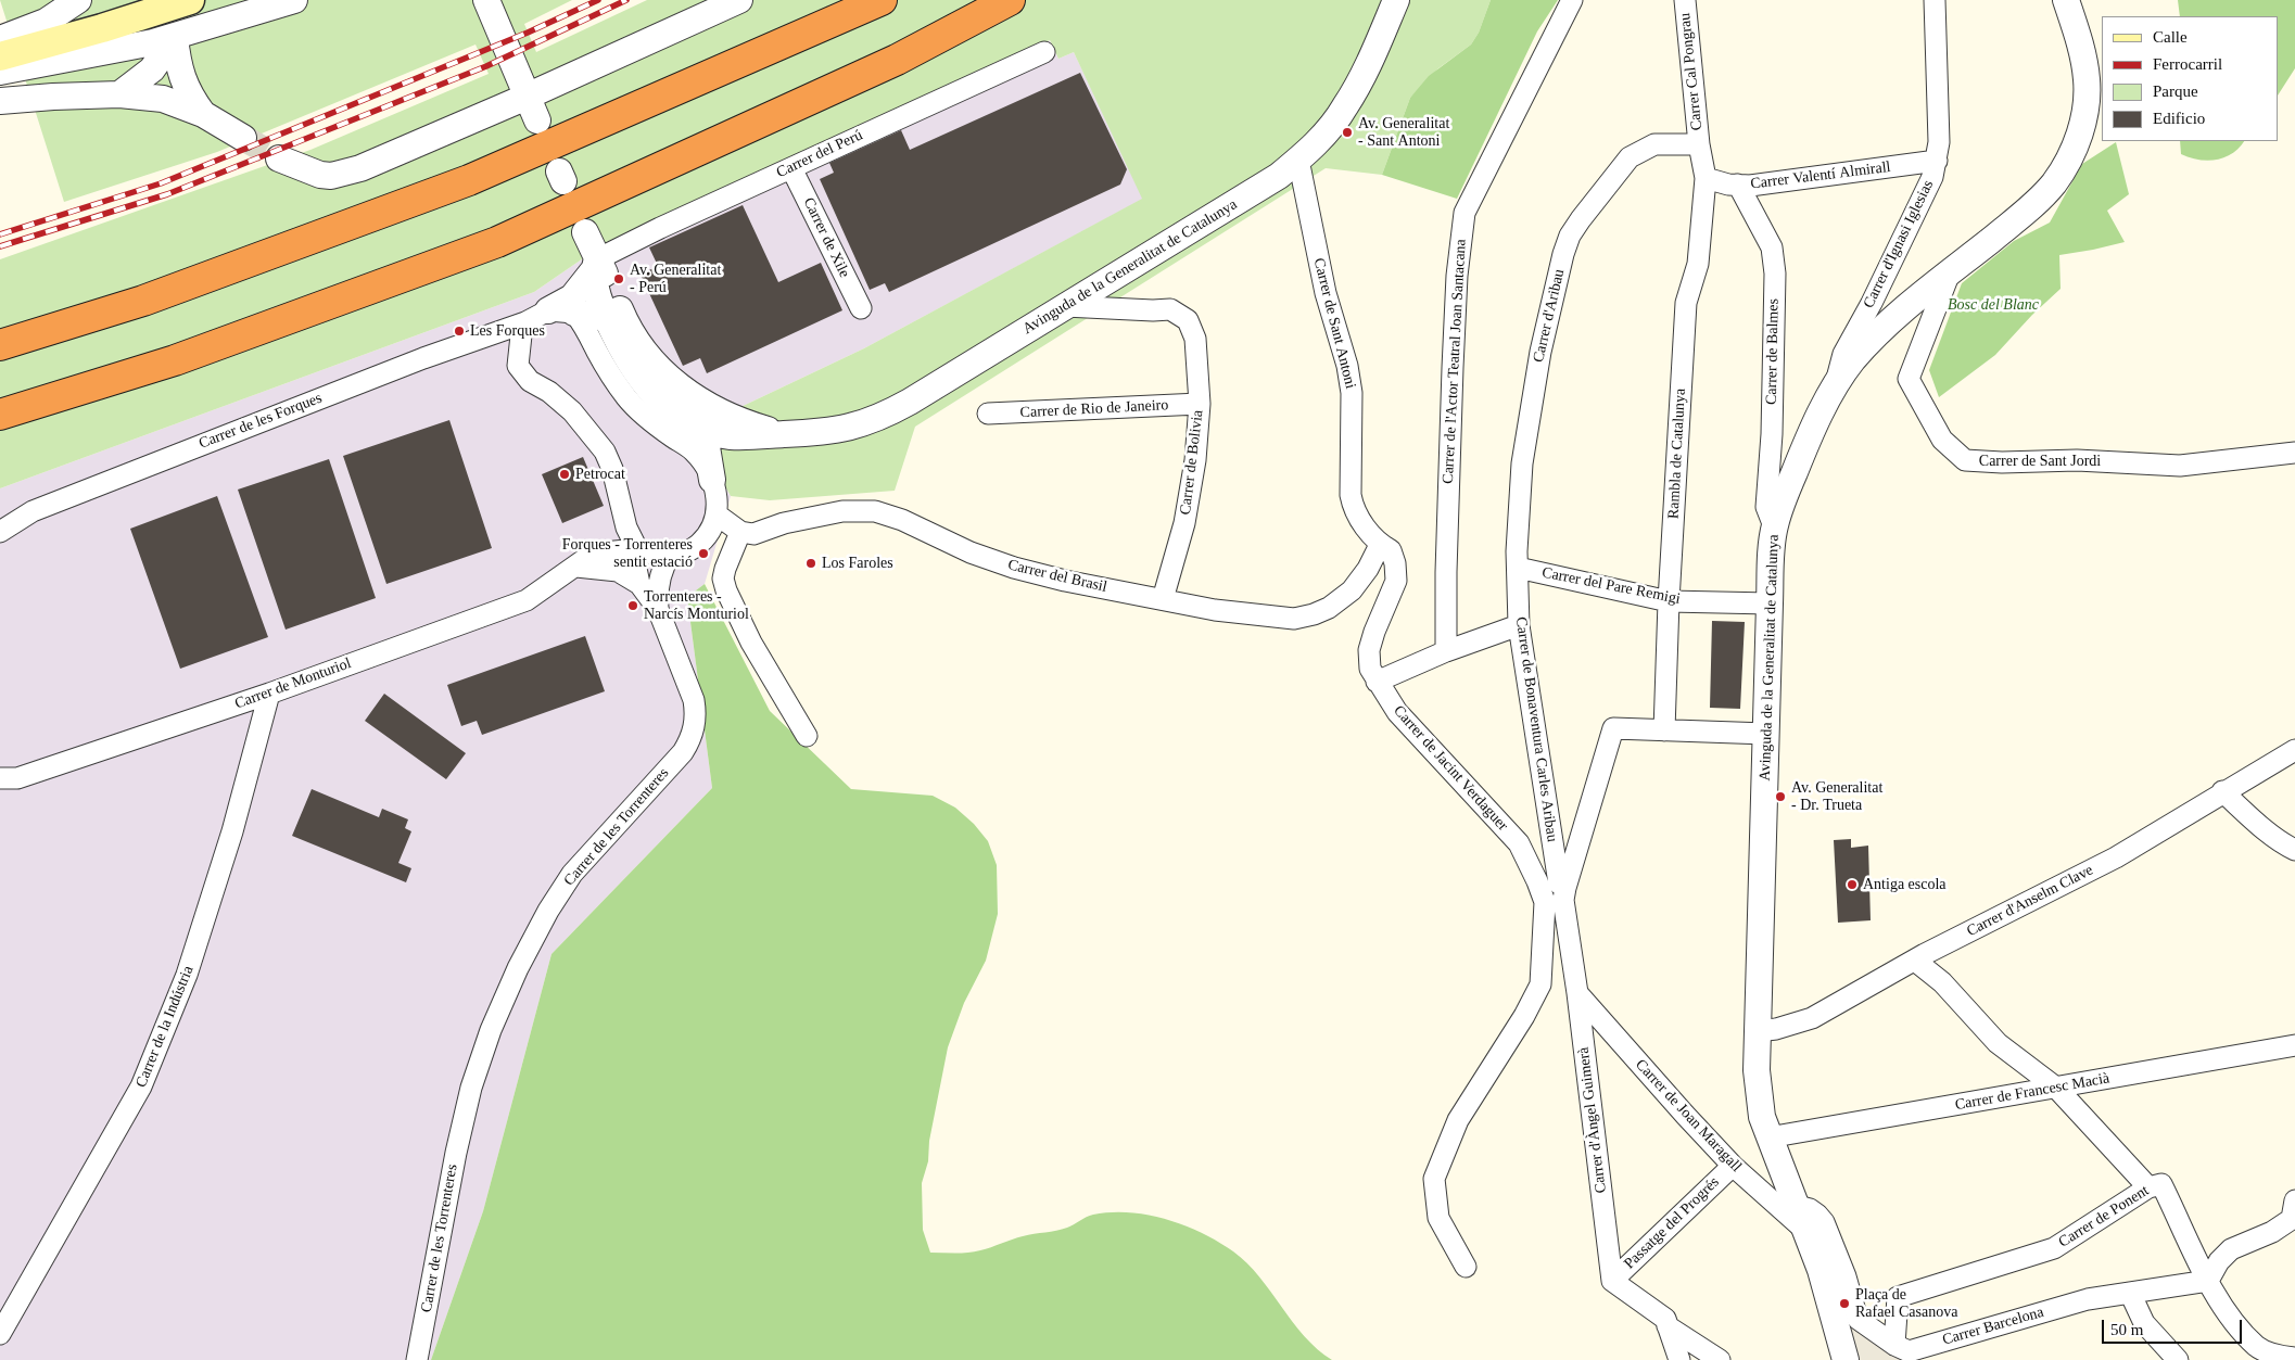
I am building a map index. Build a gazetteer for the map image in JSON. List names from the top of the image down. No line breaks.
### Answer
{"streets":{"street":["Carrer Cal Pongrau","Carrer del Perú","Carrer Valentí Almirall","Carrer de Xile","Carrer d'Ignasi Iglesias","Avinguda de la Generalitat de Catalunya","Carrer d'Aribau","Carrer de Sant Antoni","Carrer de Balmes","Carrer de l'Actor Teatral Joan Santacana","Carrer de Rio de Janeiro","Carrer de les Forques","Rambla de Catalunya","Carrer de Sant Jordi","Carrer de Bolivia","Carrer del Brasil","Carrer del Pare Remigi","Carrer de Monturiol","Carrer de Bonaventura Carles Aribau","Carrer de Jacint Verdaguer","Carrer de les Torrenteres","Carrer d'Anselm Clave","Carrer de la Indústria","Carrer de Francesc Macià","Carrer de Joan Maragall","Carrer d'Àngel Guimerà","Carrer de Ponent","Passatge del Progrés","Carrer Barcelona"]},"crossings":[["Carrer Cal Pongrau","Carrer d'Aribau"],["Carrer del Perú","Carrer de Xile"],["Carrer del Perú","Avinguda de la Generalitat de Catalunya"],["Carrer Valentí Almirall","Carrer d'Ignasi Iglesias"],["Carrer Valentí Almirall","Carrer de Balmes"],["Carrer Valentí Almirall","Rambla de Catalunya"],["Carrer d'Ignasi Iglesias","Avinguda de la Generalitat de Catalunya"],["Avinguda de la Generalitat de Catalunya","Carrer de Sant Antoni"],["Avinguda de la Generalitat de Catalunya","Carrer de Balmes"],["Avinguda de la Generalitat de Catalunya","Carrer de Sant Jordi"],["Avinguda de la Generalitat de Catalunya","Carrer de Bolivia"],["Avinguda de la Generalitat de Catalunya","Carrer del Pare Remigi"],["Avinguda de la Generalitat de Catalunya","Carrer d'Anselm Clave"],["Avinguda de la Generalitat de Catalunya","Carrer de Francesc Macià"],["Avinguda de la Generalitat de Catalunya","Carrer de Joan Maragall"],["Avinguda de la Generalitat de Catalunya","Carrer Barcelona"],["Carrer d'Aribau","Carrer del Pare Remigi"],["Carrer d'Aribau","Carrer de Bonaventura Carles Aribau"],["Carrer de Sant Antoni","Carrer del Brasil"],["Carrer de Sant Antoni","Carrer de Jacint Verdaguer"],["Carrer de Rio de Janeiro","Carrer de Bolivia"],["Rambla de Catalunya","Carrer del Pare Remigi"],["Carrer de Bolivia","Carrer del Brasil"],["Carrer del Brasil","Carrer de Jacint Verdaguer"],["Carrer del Pare Remigi","Carrer de Bonaventura Carles Aribau"],["Carrer de Monturiol","Carrer de les Torrenteres"],["Carrer de Monturiol","Carrer de la Indústria"],["Carrer de Bonaventura Carles Aribau","Carrer de Jacint Verdaguer"],["Carrer de Bonaventura Carles Aribau","Carrer d'Àngel Guimerà"],["Carrer de Jacint Verdaguer","Carrer d'Àngel Guimerà"],["Carrer de Joan Maragall","Carrer d'Àngel Guimerà"],["Carrer de Joan Maragall","Passatge del Progrés"],["Carrer d'Àngel Guimerà","Passatge del Progrés"],["Carrer de Ponent","Carrer Barcelona"]],"parks":["Bosc del Blanc"],"places":["Av. Generalitat - Sant Antoni","Av. Generalitat - Perú","Les Forques","Petrocat","Forques - Torrenteres sentit estació","Los Faroles","Torrenteres - Narcís Monturiol","Av. Generalitat - Dr. Trueta","Antiga escola","Plaça de Rafael Casanova"],"legend":["Calle","Ferrocarril","Parque","Edificio"],"scale_bar":"50 m"}
